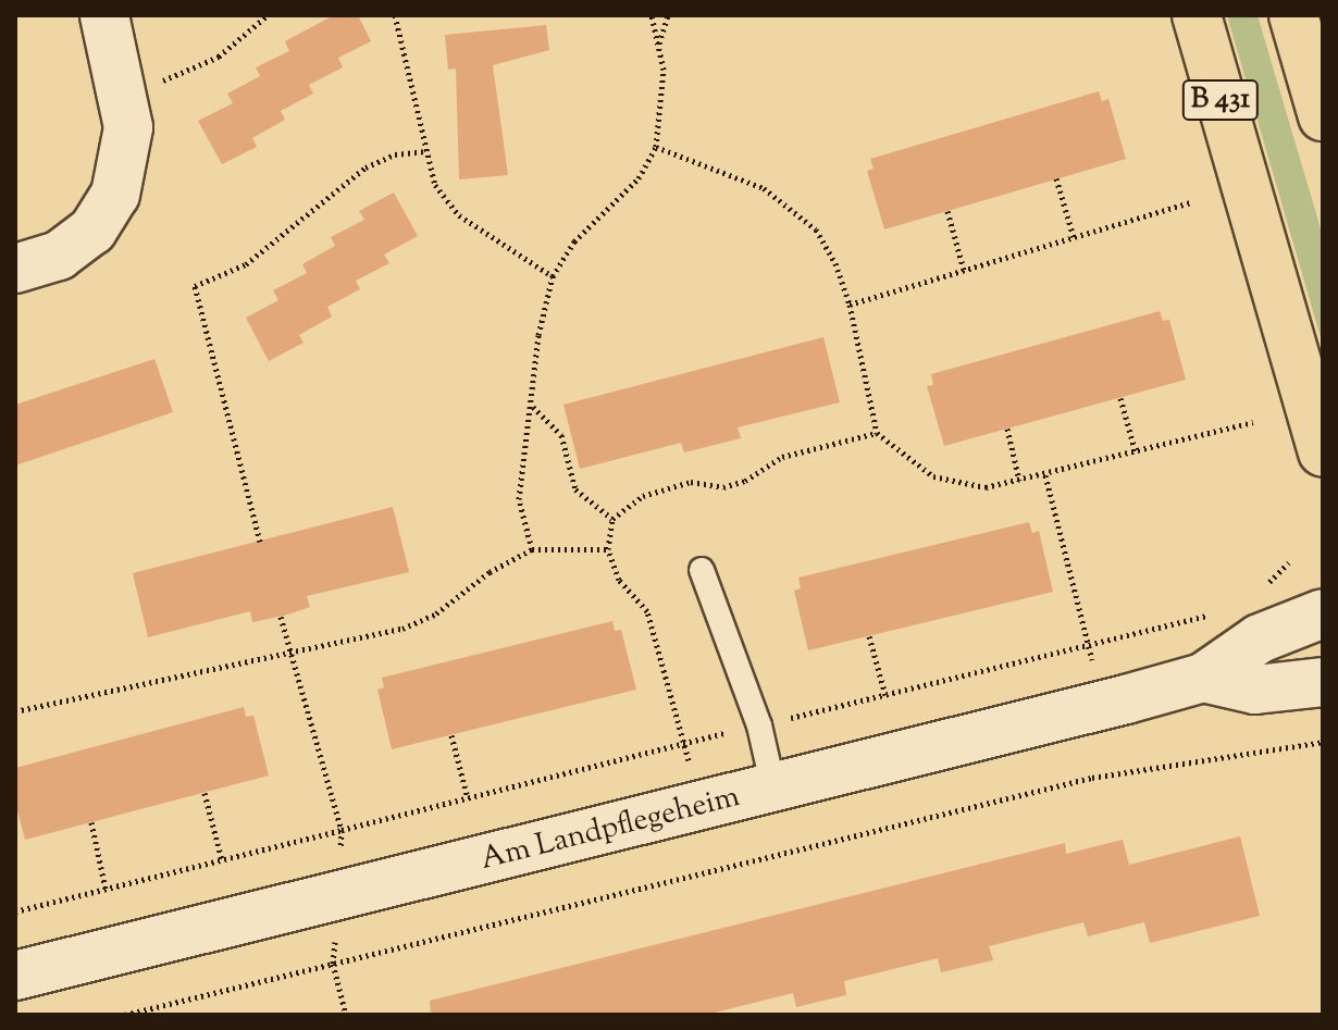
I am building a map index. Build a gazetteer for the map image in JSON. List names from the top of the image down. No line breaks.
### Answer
{"streets":{"main road":["B 431"],"street":["Am Landpflegeheim"]}}
